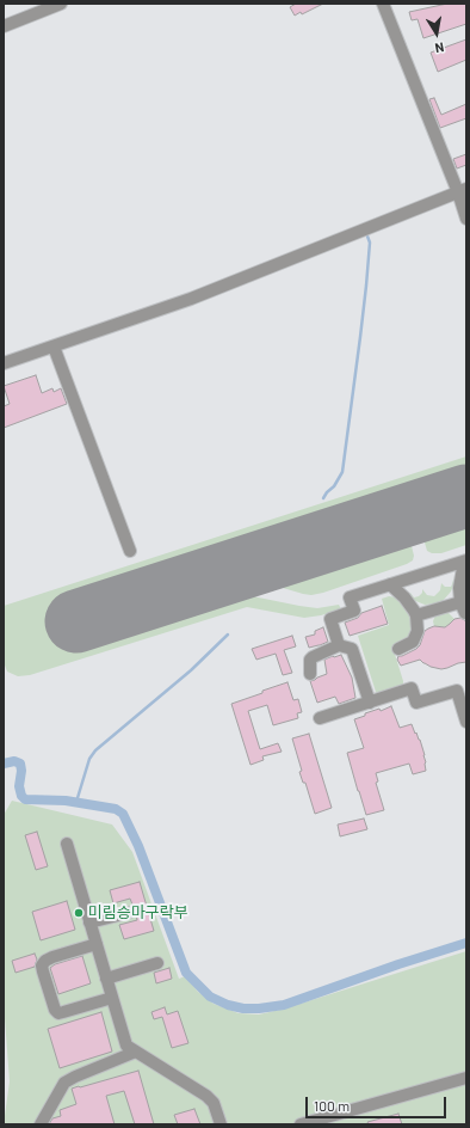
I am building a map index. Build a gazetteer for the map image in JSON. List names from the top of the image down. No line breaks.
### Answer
{"places":["미림승마구락부"],"scale_bar":"100 m","north":"bottom"}
